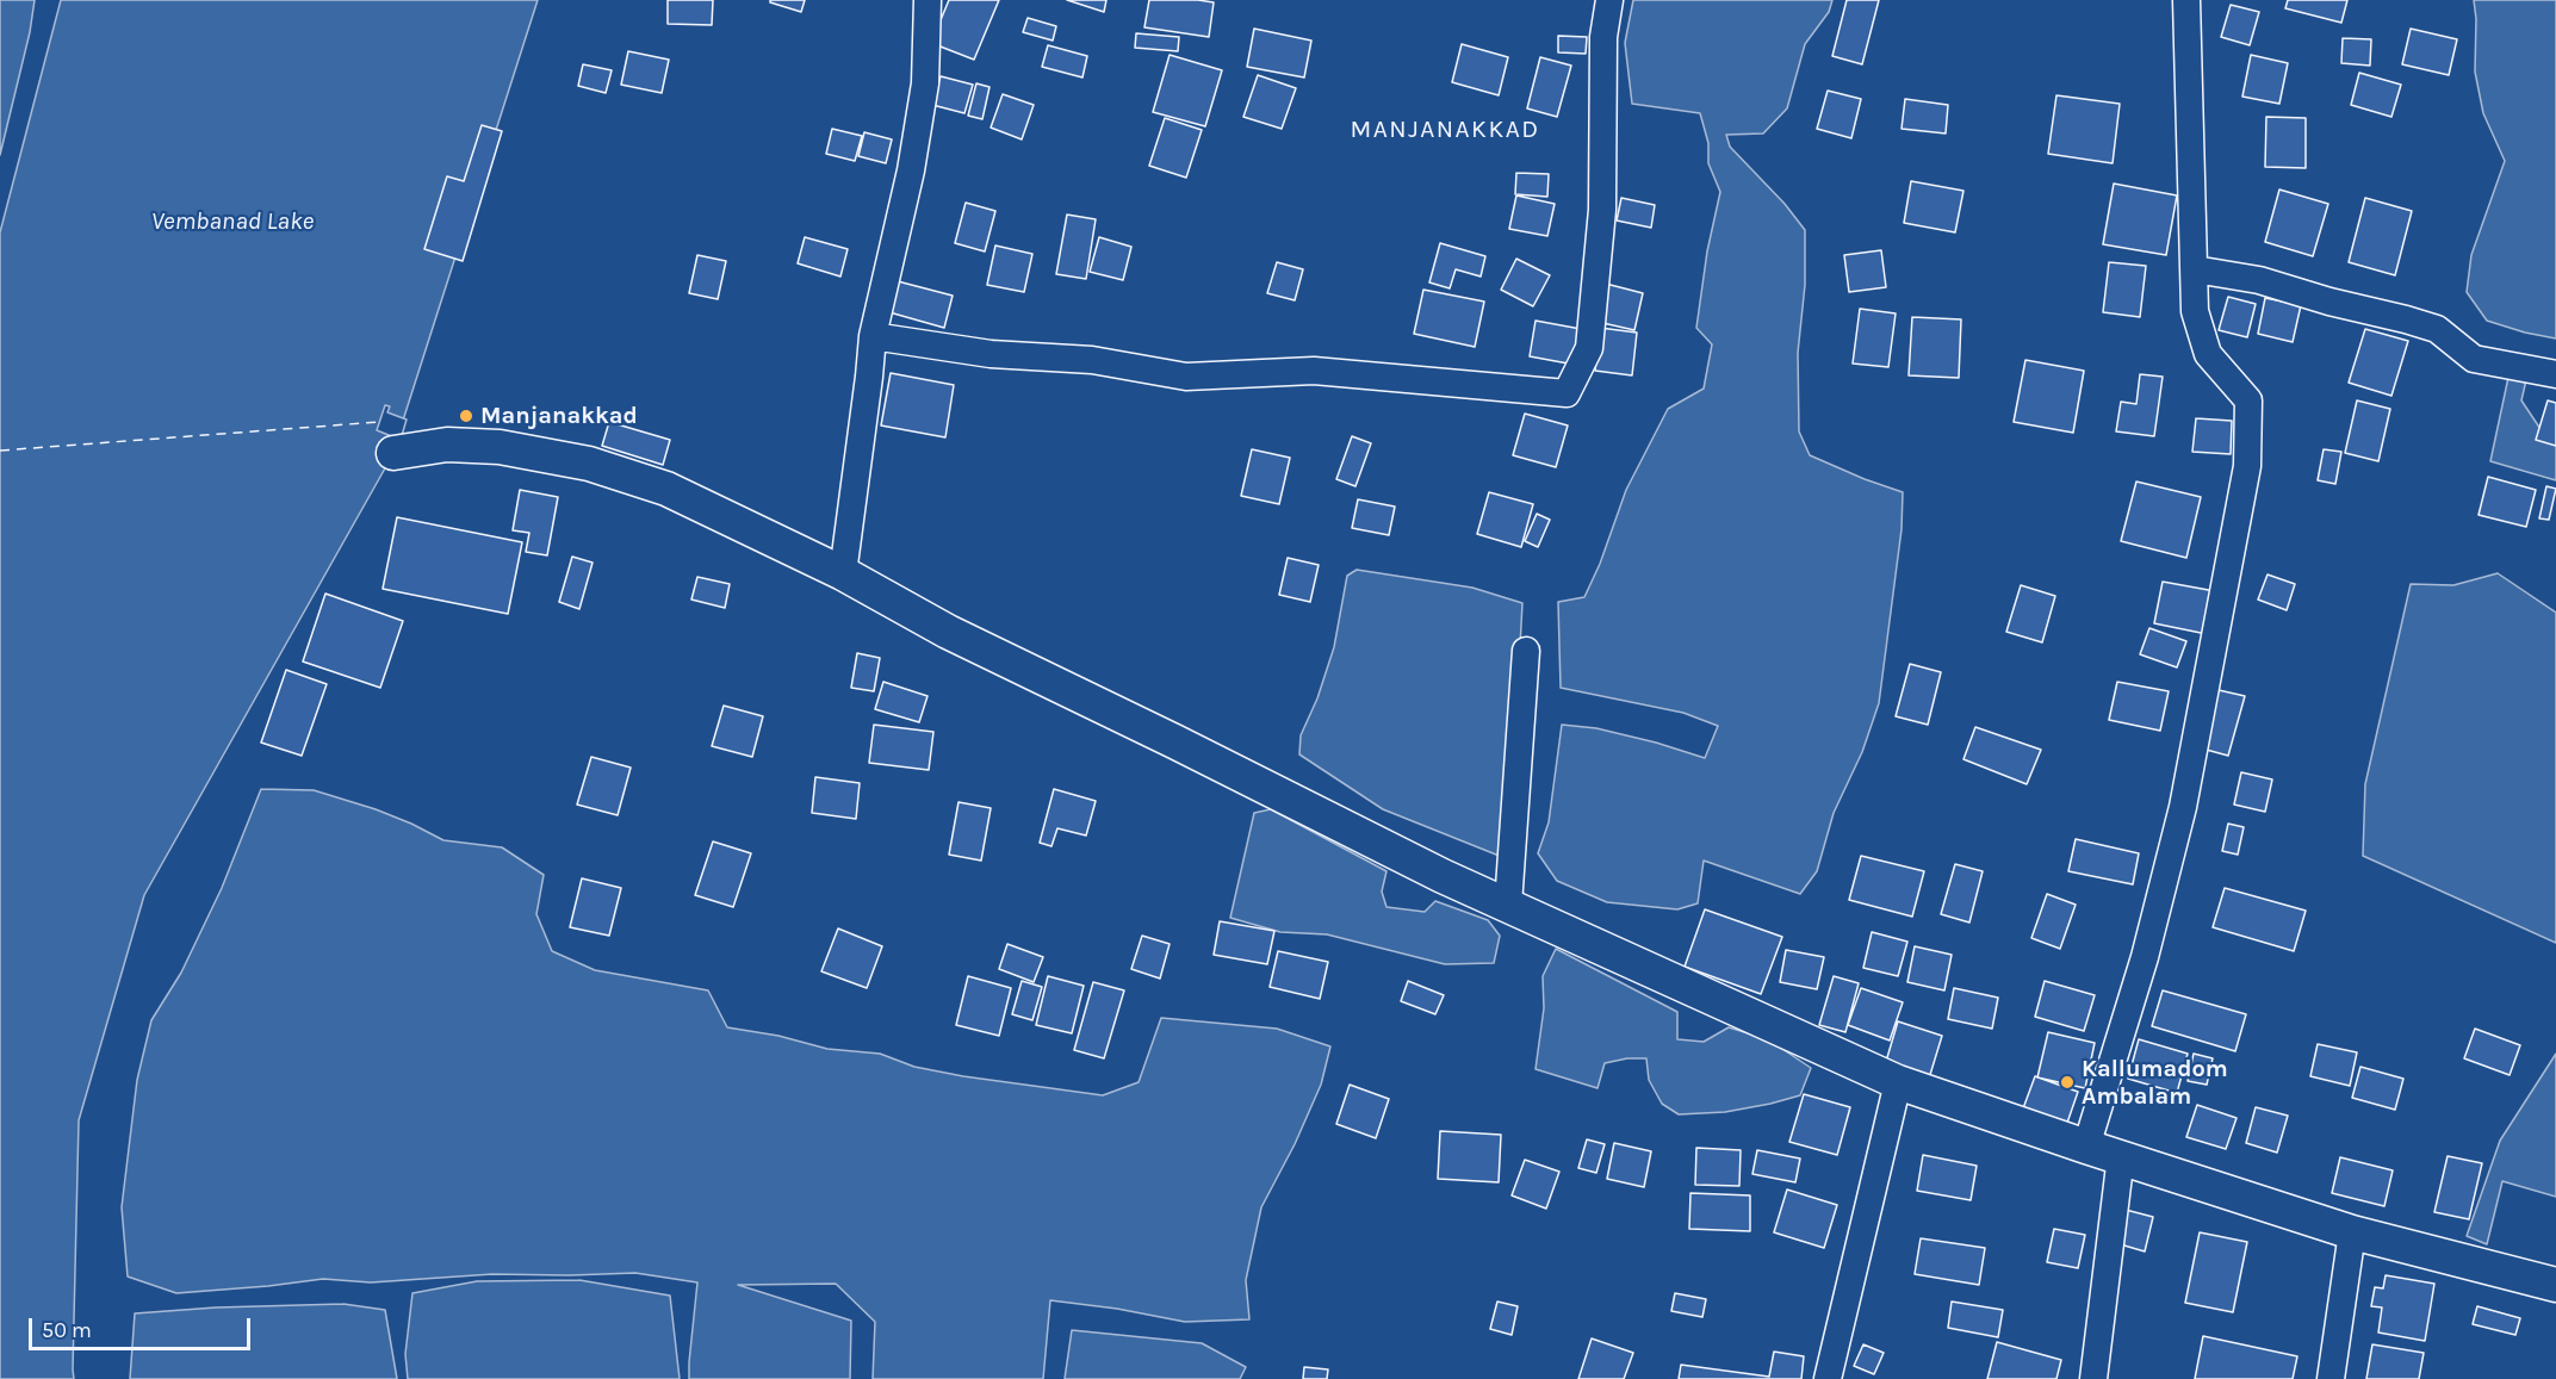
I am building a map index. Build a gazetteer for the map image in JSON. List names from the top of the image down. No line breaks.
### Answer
{"districts":["MANJANAKKAD"],"water":["Vembanad Lake"],"places":["Manjanakkad","Kallumadom Ambalam"],"scale_bar":"50 m"}
